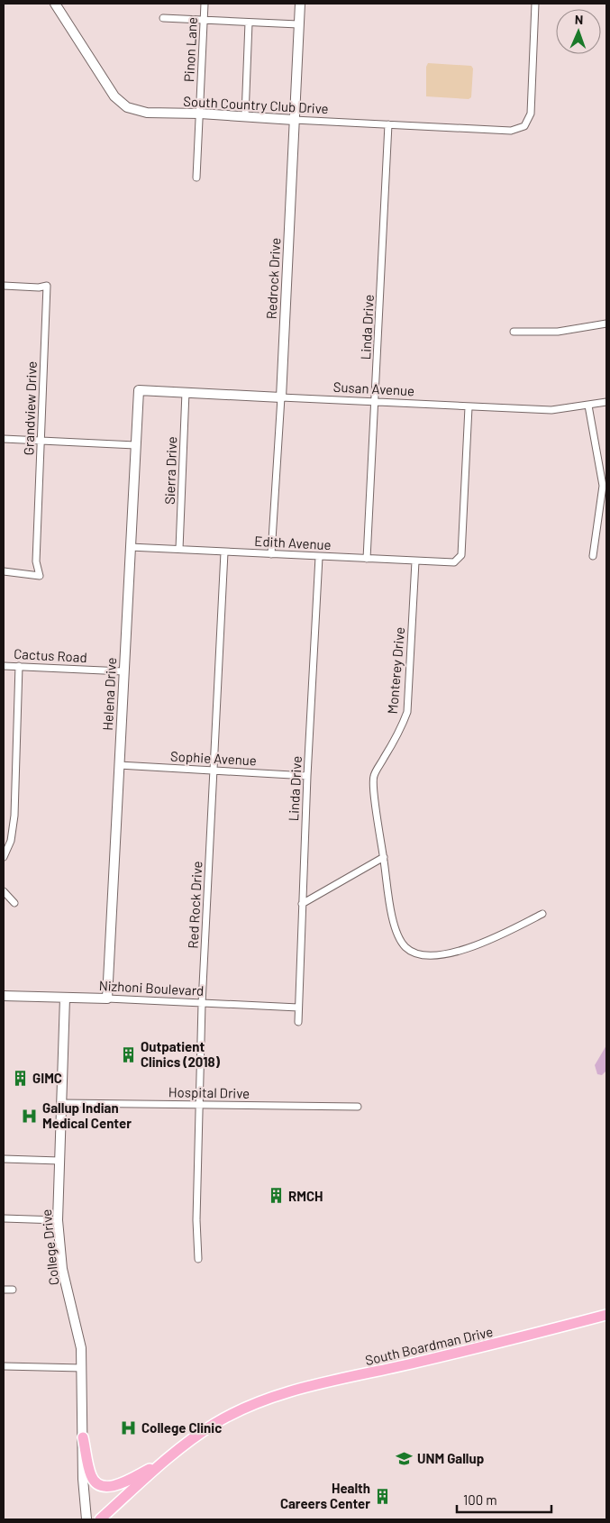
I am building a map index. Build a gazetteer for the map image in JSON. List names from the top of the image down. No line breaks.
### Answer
{"streets":{"main road":["South Country Club Drive","Redrock Drive","Susan Avenue","Helena Drive","Nizhoni Boulevard","College Drive","South Boardman Drive"],"street":["Pinon Lane","Linda Drive","Grandview Drive","Sierra Drive","Edith Avenue","Cactus Road","Monterey Drive","Sophie Avenue","Red Rock Drive","Hospital Drive"]},"crossings":[["Pinon Lane","South Country Club Drive"],["South Country Club Drive","Redrock Drive"],["South Country Club Drive","Linda Drive"],["Redrock Drive","Susan Avenue"],["Redrock Drive","Edith Avenue"],["Linda Drive","Susan Avenue"],["Linda Drive","Edith Avenue"],["Linda Drive","Sophie Avenue"],["Linda Drive","Nizhoni Boulevard"],["Susan Avenue","Sierra Drive"],["Susan Avenue","Edith Avenue"],["Susan Avenue","Helena Drive"],["Sierra Drive","Edith Avenue"],["Edith Avenue","Monterey Drive"],["Edith Avenue","Helena Drive"],["Edith Avenue","Red Rock Drive"],["Cactus Road","Helena Drive"],["Helena Drive","Sophie Avenue"],["Helena Drive","Nizhoni Boulevard"],["Sophie Avenue","Red Rock Drive"],["Red Rock Drive","Nizhoni Boulevard"],["Red Rock Drive","Hospital Drive"],["Nizhoni Boulevard","College Drive"],["Hospital Drive","College Drive"]],"places":{"building":["Outpatient Clinics (2018)","GIMC","RMCH","Health Careers Center"],"hospital":["Gallup Indian Medical Center","College Clinic"],"school or university":["UNM Gallup"]},"scale_bar":"100 m","north":"top"}
